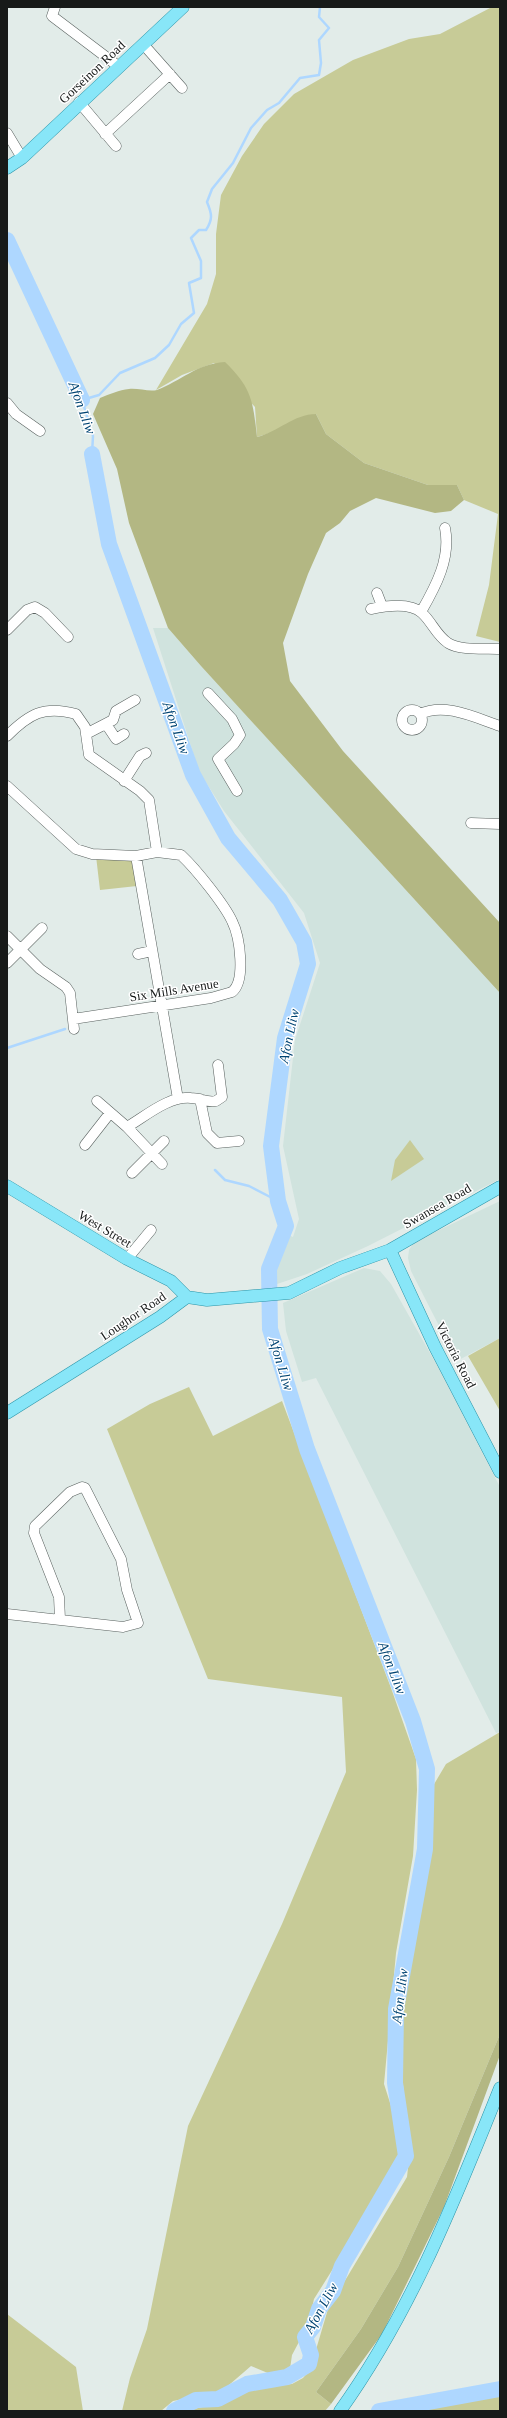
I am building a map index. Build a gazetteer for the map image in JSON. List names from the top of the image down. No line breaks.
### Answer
{"streets":{"main road":["Gorseinon Road","Swansea Road","West Street","Loughor Road","Victoria Road"],"street":["Six Mills Avenue"]},"crossings":[["Swansea Road","Loughor Road"],["Swansea Road","Victoria Road"],["West Street","Loughor Road"]],"water":["Afon Lliw"]}
